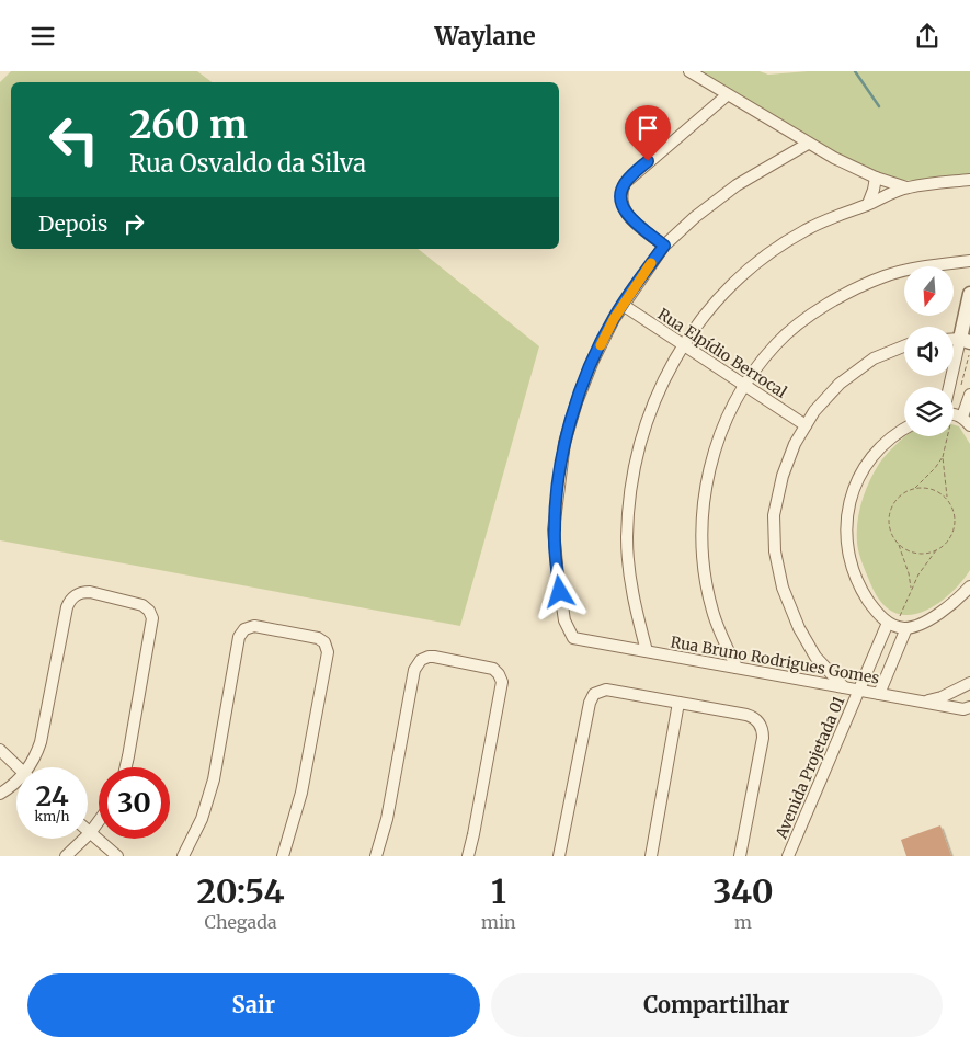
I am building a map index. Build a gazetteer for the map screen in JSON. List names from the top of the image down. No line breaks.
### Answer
{"streets":{"street":["Rua Elpídio Berrocal","Rua Bruno Rodrigues Gomes","Avenida Projetada 01"]},"crossings":[["Rua Elpídio Berrocal","Rua Bruno Rodrigues Gomes"],["Rua Bruno Rodrigues Gomes","Avenida Projetada 01"]],"north":"bottom","page":{"header":"Waylane","turn":["260 m","Rua Osvaldo da Silva"],"then":"Depois","speed":"24 km/h","limit":"30","eta":["20:54","Chegada","1","min","340","m"],"buttons":["Sair","Compartilhar"]}}
